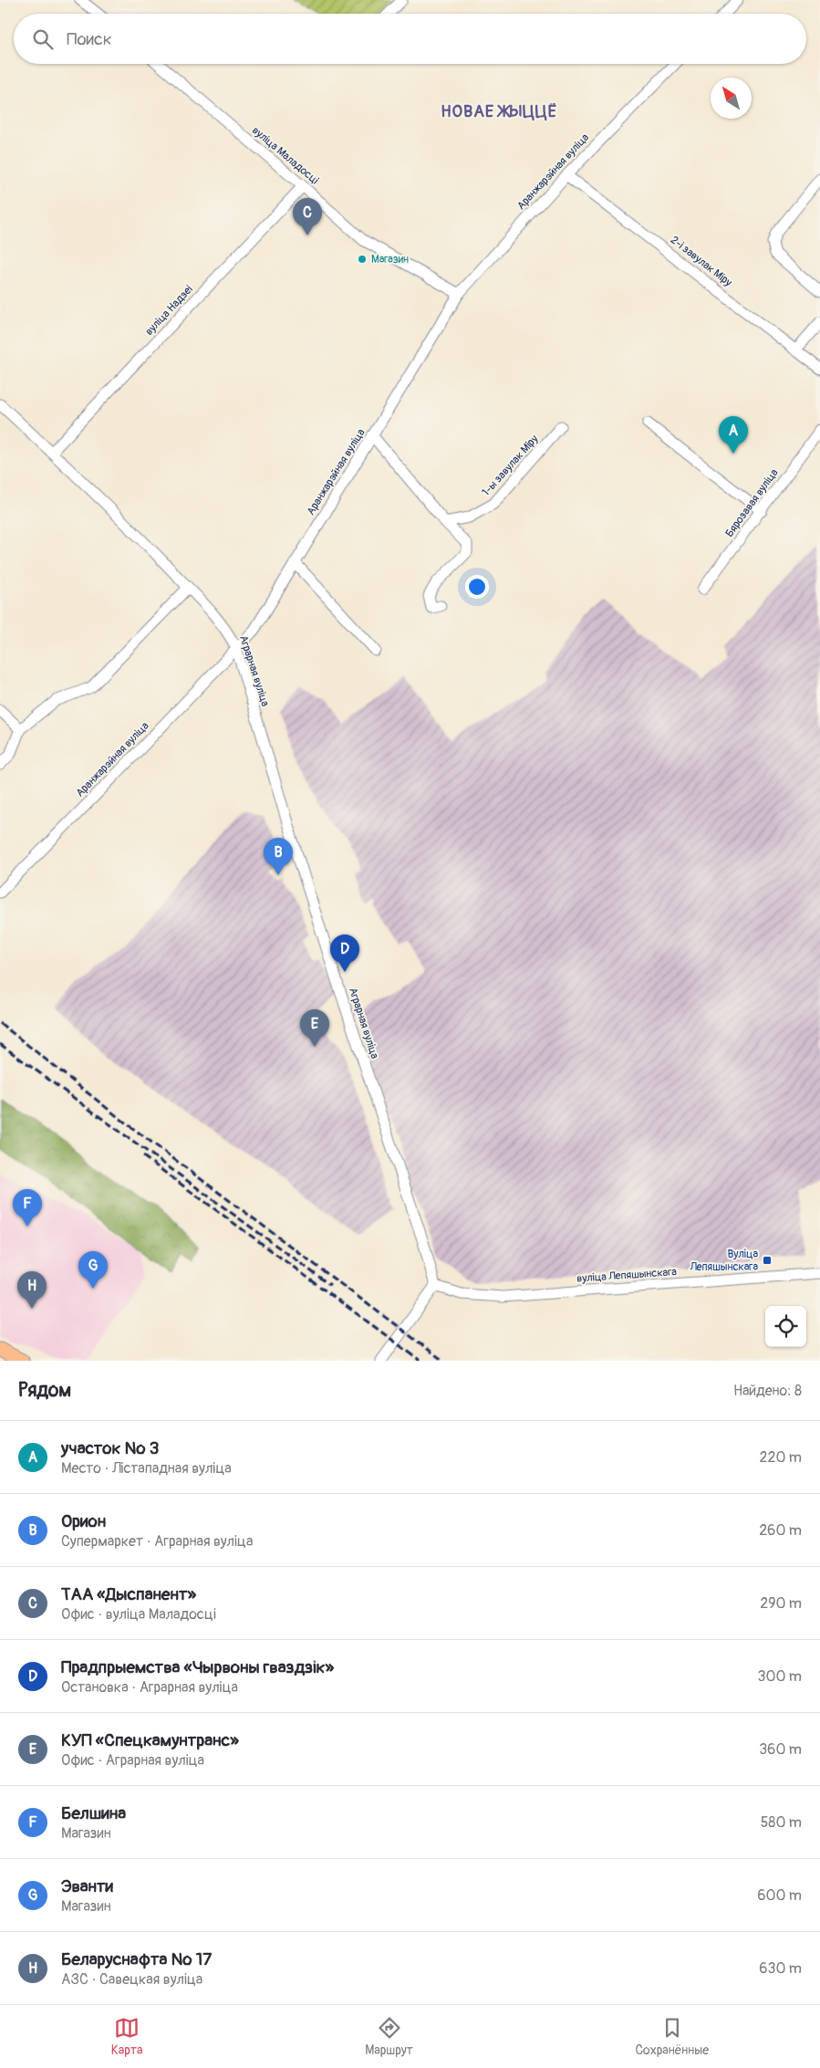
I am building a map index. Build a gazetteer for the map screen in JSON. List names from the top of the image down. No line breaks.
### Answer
{"streets":{"street":["вуліца Маладосці","Аранжарэйная вуліца","2-і завулак Міру","вуліца Надзеі","1-ы завулак Міру","Бярозавая вуліца","Аграрная вуліца","вуліца Лепяшынскага"]},"crossings":[["вуліца Маладосці","Аранжарэйная вуліца"],["вуліца Маладосці","вуліца Надзеі"],["Аранжарэйная вуліца","2-і завулак Міру"],["Аранжарэйная вуліца","Аграрная вуліца"],["вуліца Надзеі","Аграрная вуліца"],["Аграрная вуліца","вуліца Лепяшынскага"]],"districts":["НОВАЕ ЖЫЦЦЁ"],"places":{"other":["Магазин"],"transit":["Вуліца Лепяшынскага"]},"north":"top left","page":{"search":"Поиск","pins":["C","A","B","D","E","F","G","H"],"heading":["Рядом","Найдено: 8"],"list":[{"mark":"A","name":"участок № 3","note":"Место · Лістападная вуліца","value":"220 m"},{"mark":"B","name":"Орион","note":"Супермаркет · Аграрная вуліца","value":"260 m"},{"mark":"C","name":"ТАА «Дыспанент»","note":"Офис · вуліца Маладосці","value":"290 m"},{"mark":"D","name":"Прадпрыемства «Чырвоны гваздзік»","note":"Остановка · Аграрная вуліца","value":"300 m"},{"mark":"E","name":"КУП «Спецкамунтранс»","note":"Офис · Аграрная вуліца","value":"360 m"},{"mark":"F","name":"Белшина","note":"Магазин","value":"580 m"},{"mark":"G","name":"Эванти","note":"Магазин","value":"600 m"},{"mark":"H","name":"Беларуснафта № 17","note":"АЗС · Савецкая вуліца","value":"630 m"}],"nav":["Карта","Маршрут","Сохранённые"]}}
